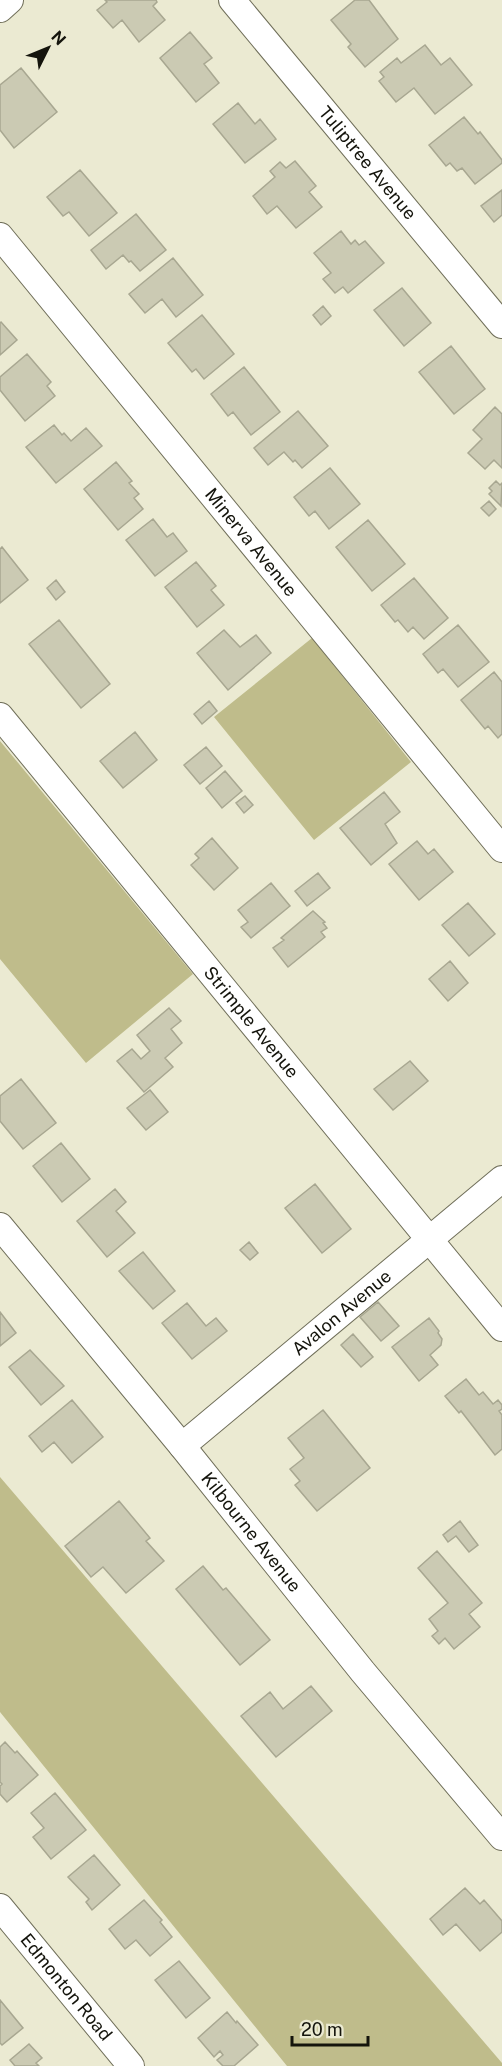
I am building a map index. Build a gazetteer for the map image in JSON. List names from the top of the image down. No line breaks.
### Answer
{"streets":{"street":["Tuliptree Avenue","Minerva Avenue","Strimple Avenue","Avalon Avenue","Kilbourne Avenue","Edmonton Road"]},"crossings":[["Strimple Avenue","Avalon Avenue"],["Avalon Avenue","Kilbourne Avenue"]],"scale_bar":"20 m","north":"top right"}
